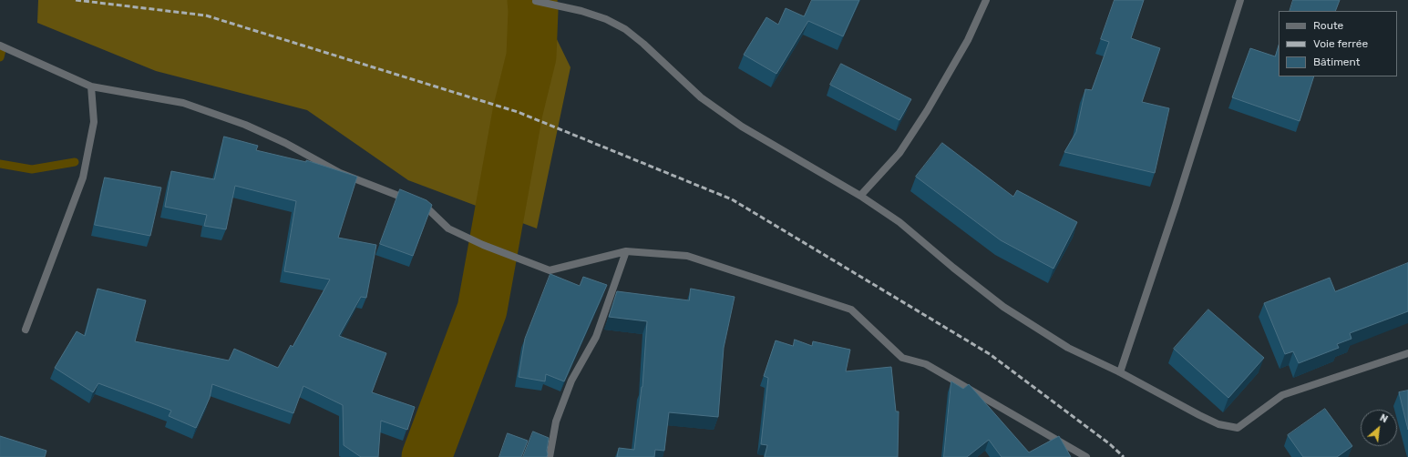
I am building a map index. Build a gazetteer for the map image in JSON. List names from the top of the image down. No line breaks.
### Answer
{"legend":["Route","Voie ferrée","Bâtiment"],"north":"top right"}
